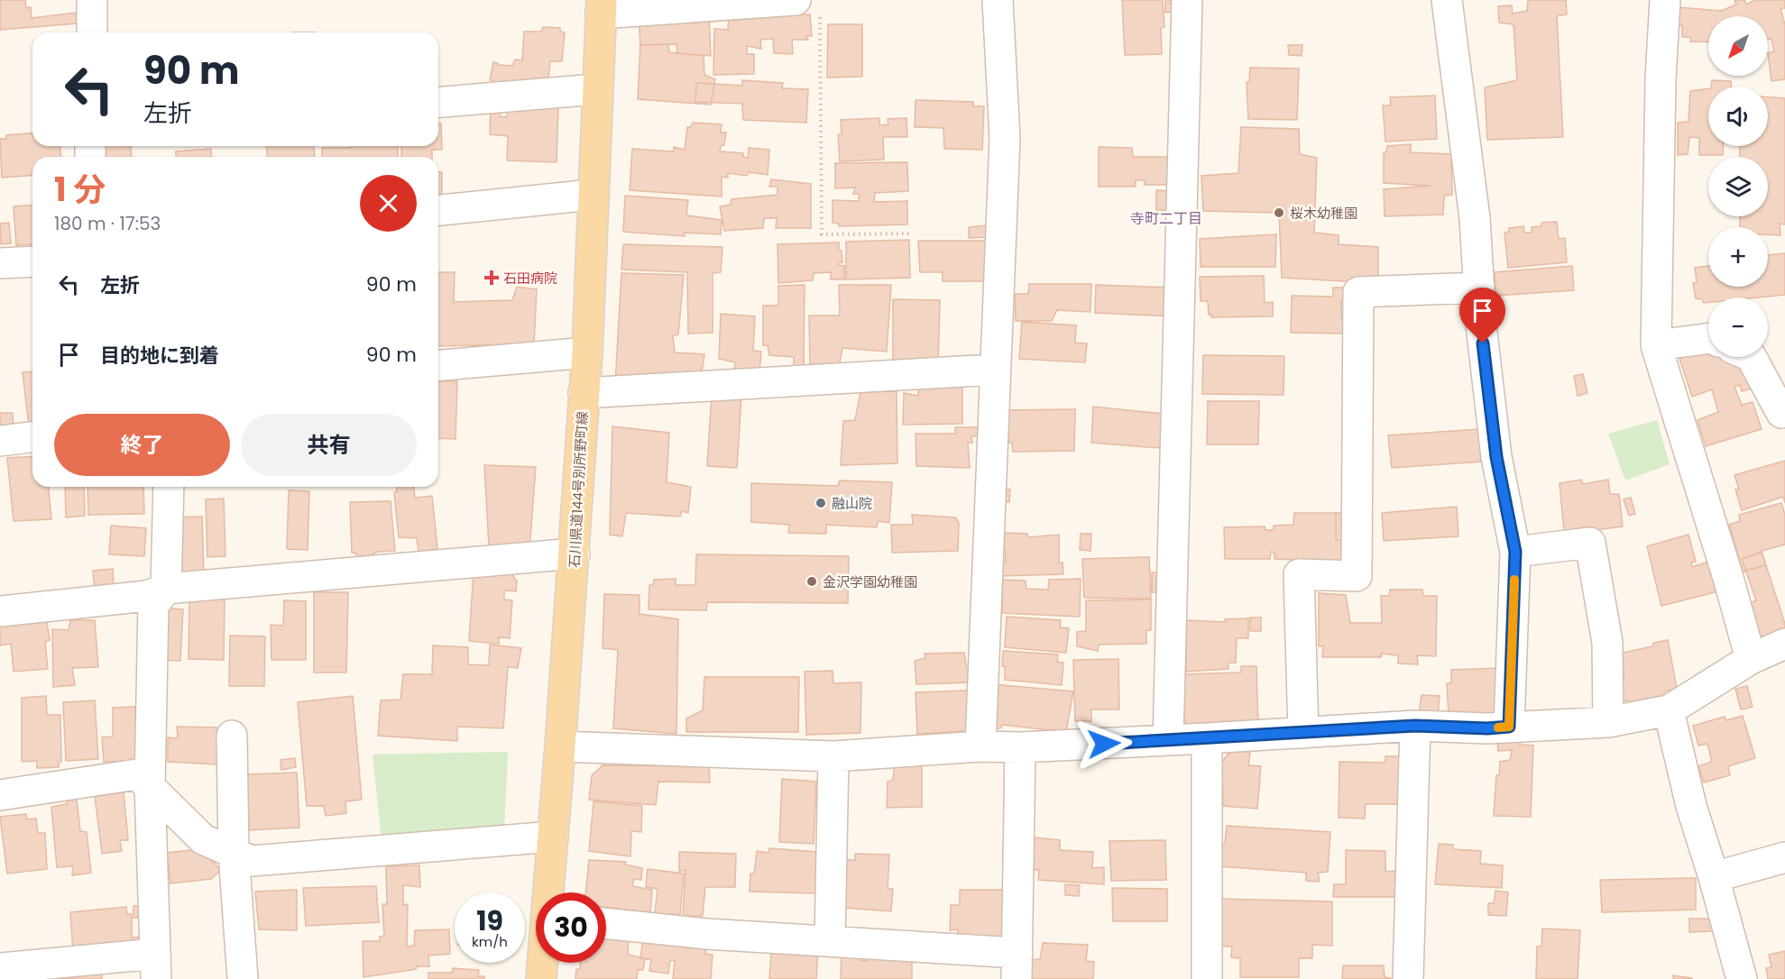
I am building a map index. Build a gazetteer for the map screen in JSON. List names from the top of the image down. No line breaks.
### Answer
{"streets":{"main road":["石川県道144号別所野町線"]},"districts":["寺町二丁目"],"places":{"other":["桜木幼稚園","融山院","金沢学園幼稚園"],"health":["石田病院"]},"north":"bottom left","page":{"map_buttons":["+","−"],"turn":["90 m","左折"],"heading":["1 分","180 m · 17:53"],"list":[{"name":"左折","value":"90 m"},{"name":"目的地に到着","value":"90 m"}],"buttons":["終了","共有"],"speed":"19 km/h","limit":"30"}}
